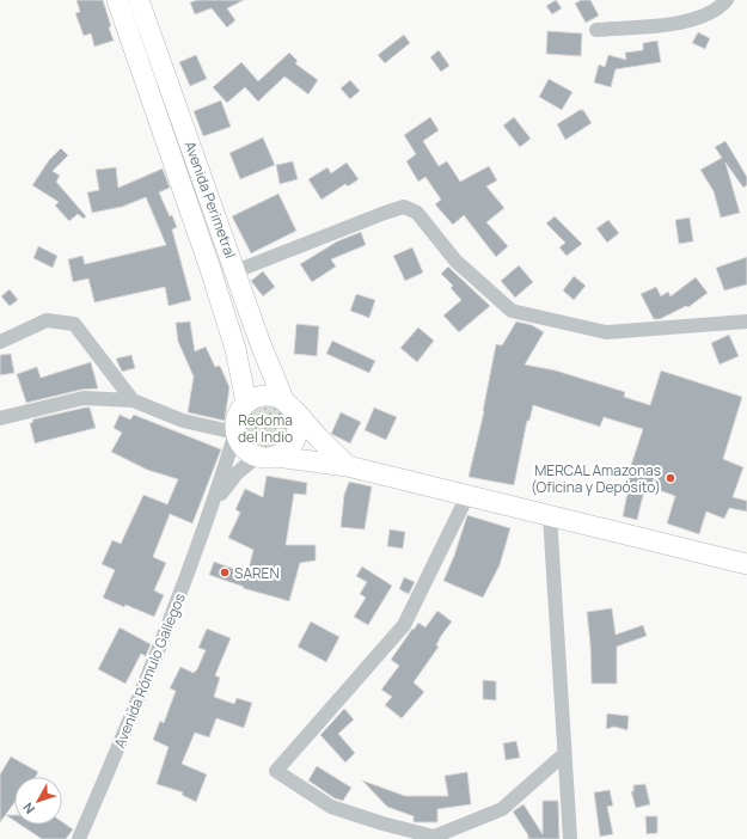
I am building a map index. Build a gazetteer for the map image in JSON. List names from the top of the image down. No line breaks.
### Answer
{"streets":{"main road":["Avenida Perimetral"],"street":["Avenida Rómulo Gallegos"]},"crossings":[["Avenida Perimetral","Avenida Rómulo Gallegos"]],"parks":["Redoma del Indio"],"places":["MERCAL Amazonas (Oficina y Depósito)","SAREN"],"north":"bottom left"}
